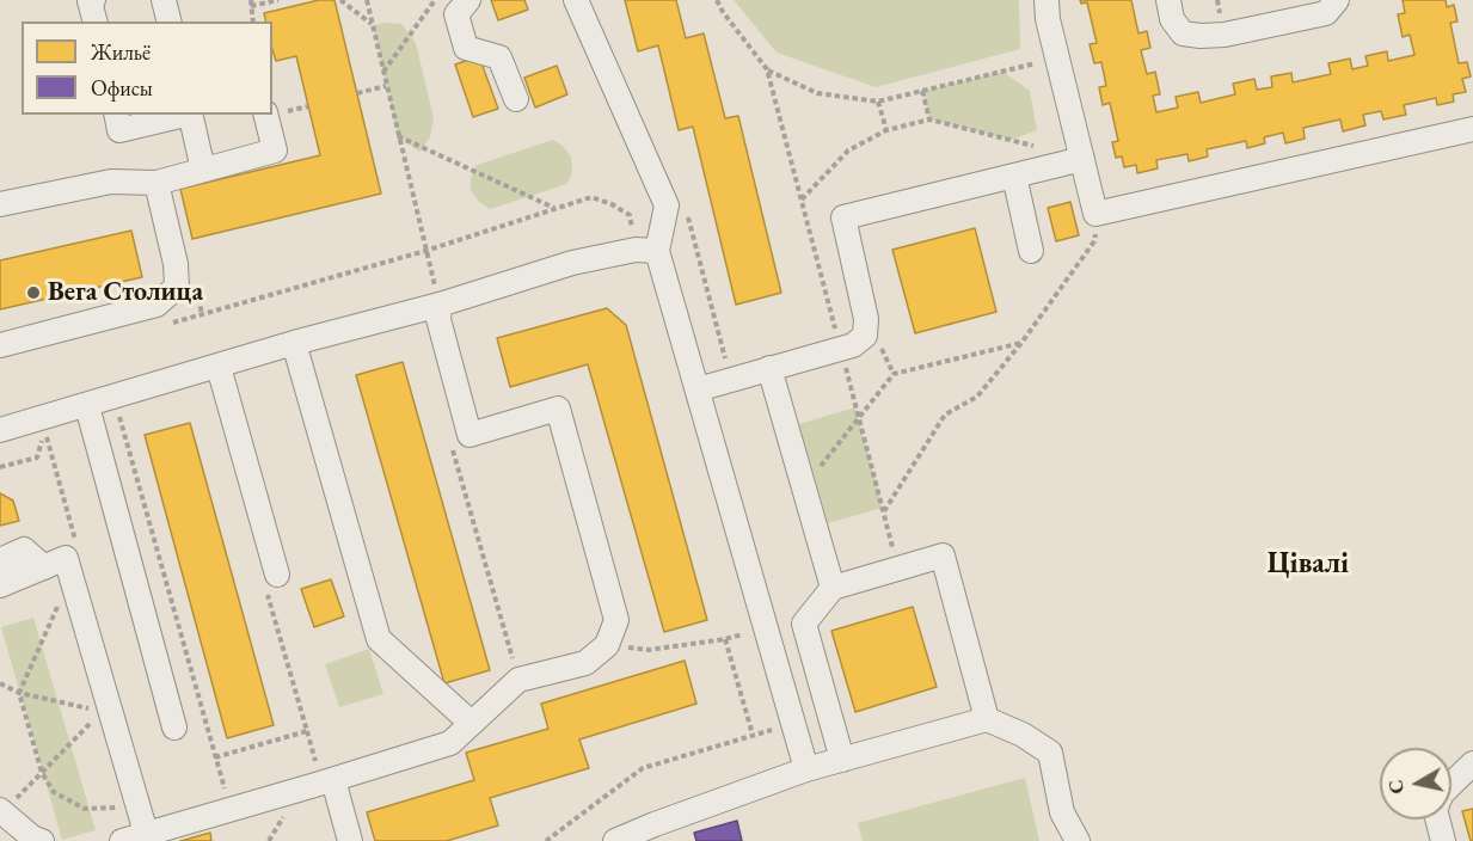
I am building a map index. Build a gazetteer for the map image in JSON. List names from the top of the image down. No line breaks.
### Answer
{"districts":["Цівалі"],"places":["Вега Столица"],"legend":["Жильё","Офисы"],"north":"left"}
